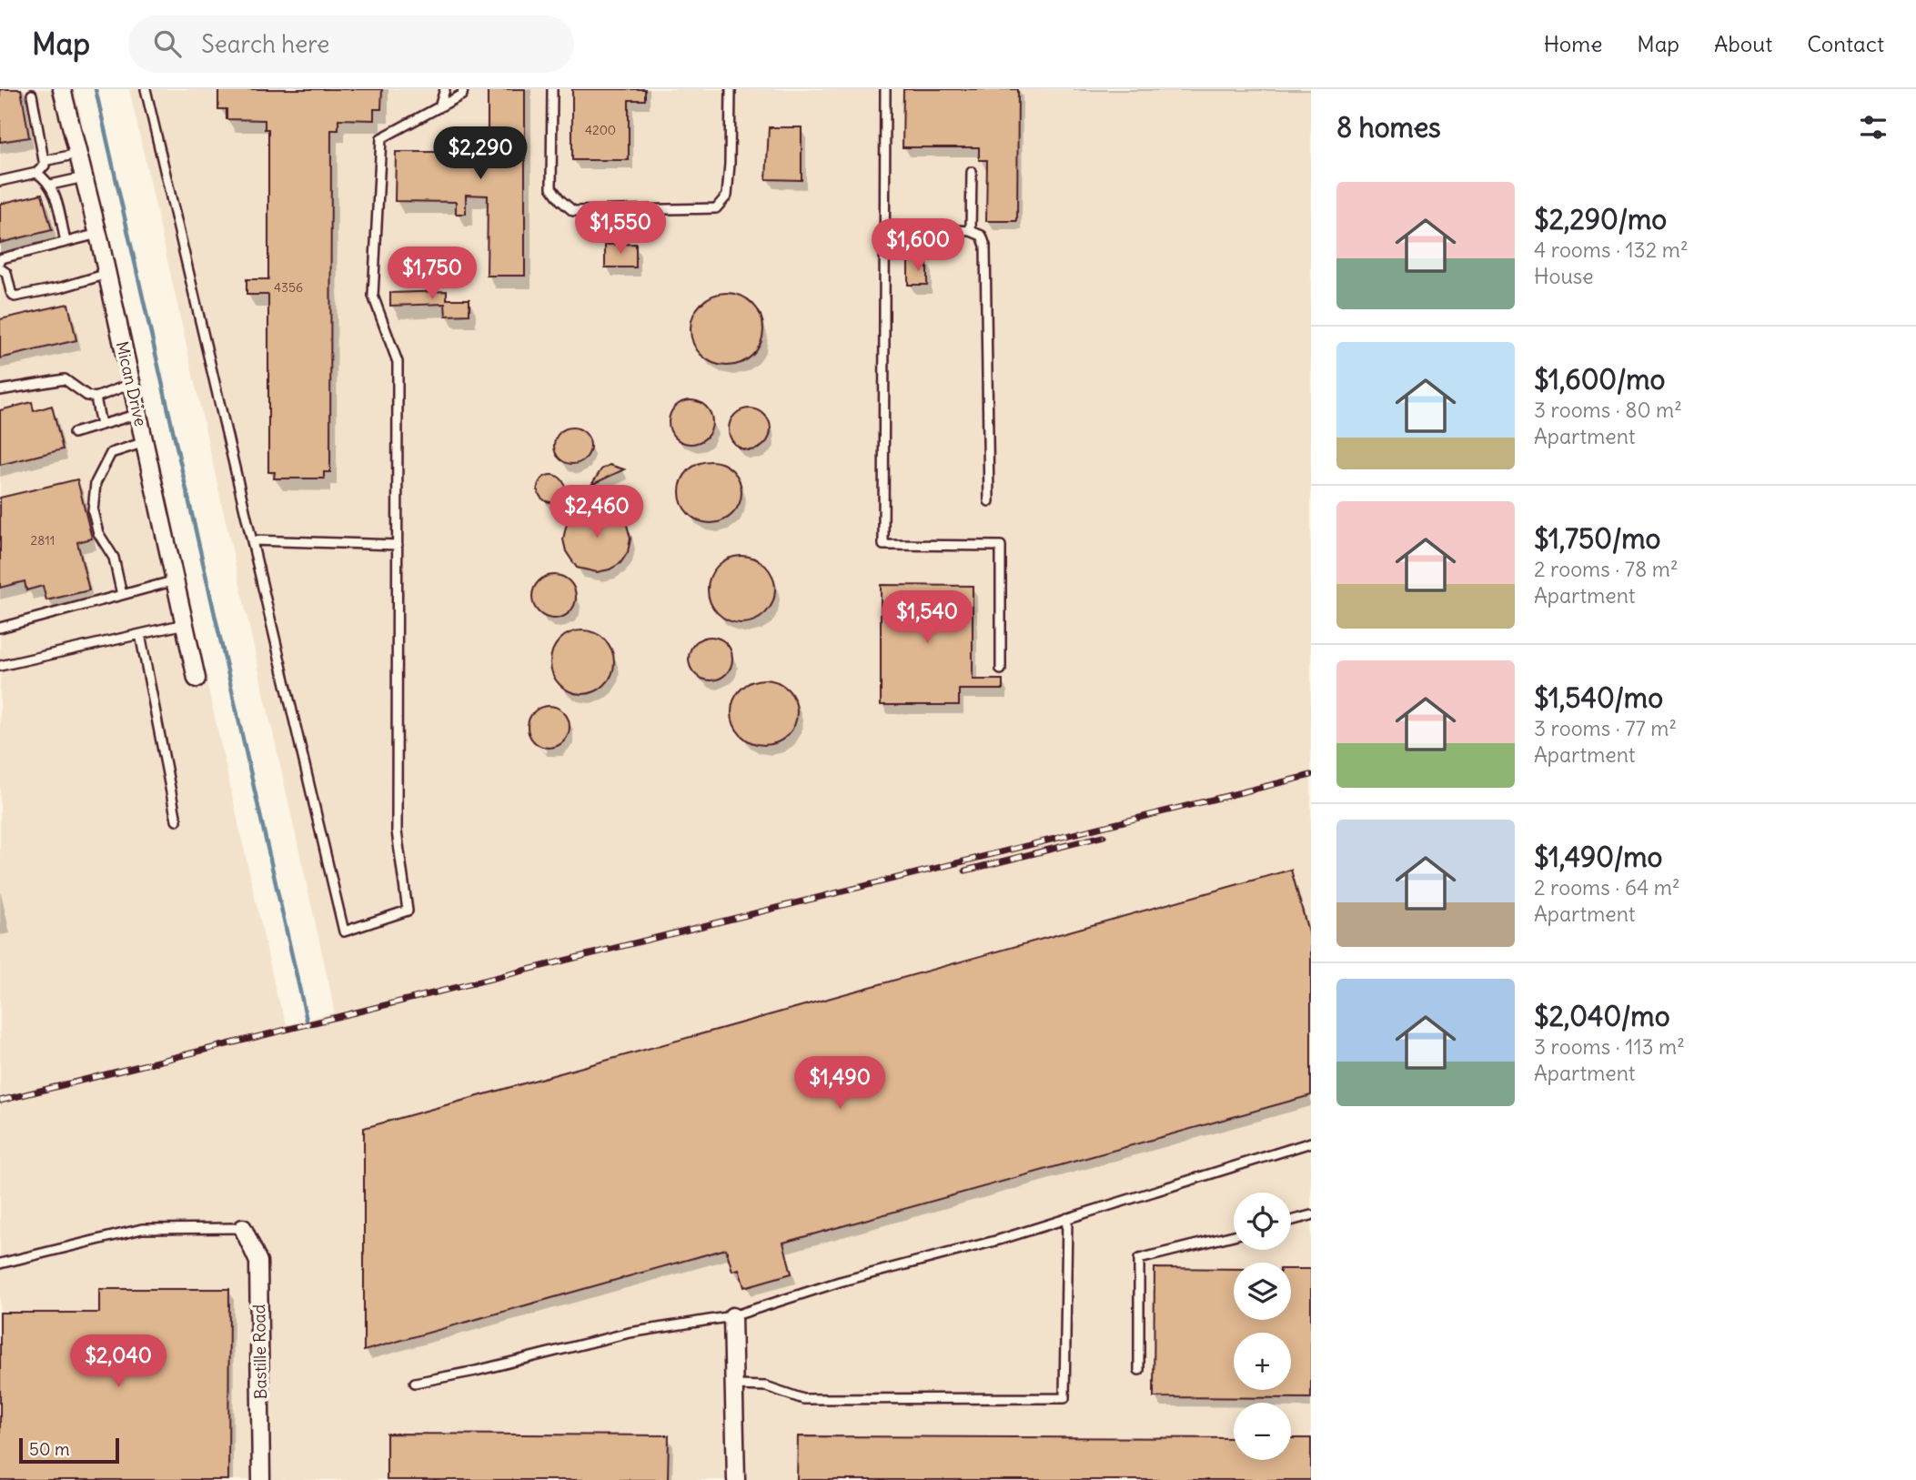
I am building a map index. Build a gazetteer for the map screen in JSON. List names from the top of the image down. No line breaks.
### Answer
{"streets":{"street":["Mican Drive","Bastille Road"]},"house_numbers":["4200","4356","2811"],"scale_bar":"50 m","page":{"header":"Map","search":"Search here","nav":["Home","Map","About","Contact"],"heading":"8 homes","price":["$2,290","$1,550","$1,600","$1,750","$2,460","$1,540","$1,490","$2,040"],"list":[{"name":"$2,290/mo","note":"4 rooms · 132 m² · House"},{"name":"$1,600/mo","note":"3 rooms · 80 m² · Apartment"},{"name":"$1,750/mo","note":"2 rooms · 78 m² · Apartment"},{"name":"$1,540/mo","note":"3 rooms · 77 m² · Apartment"},{"name":"$1,490/mo","note":"2 rooms · 64 m² · Apartment"},{"name":"$2,040/mo","note":"3 rooms · 113 m² · Apartment"}],"map_buttons":["+","−"],"scale":"50 m"}}
